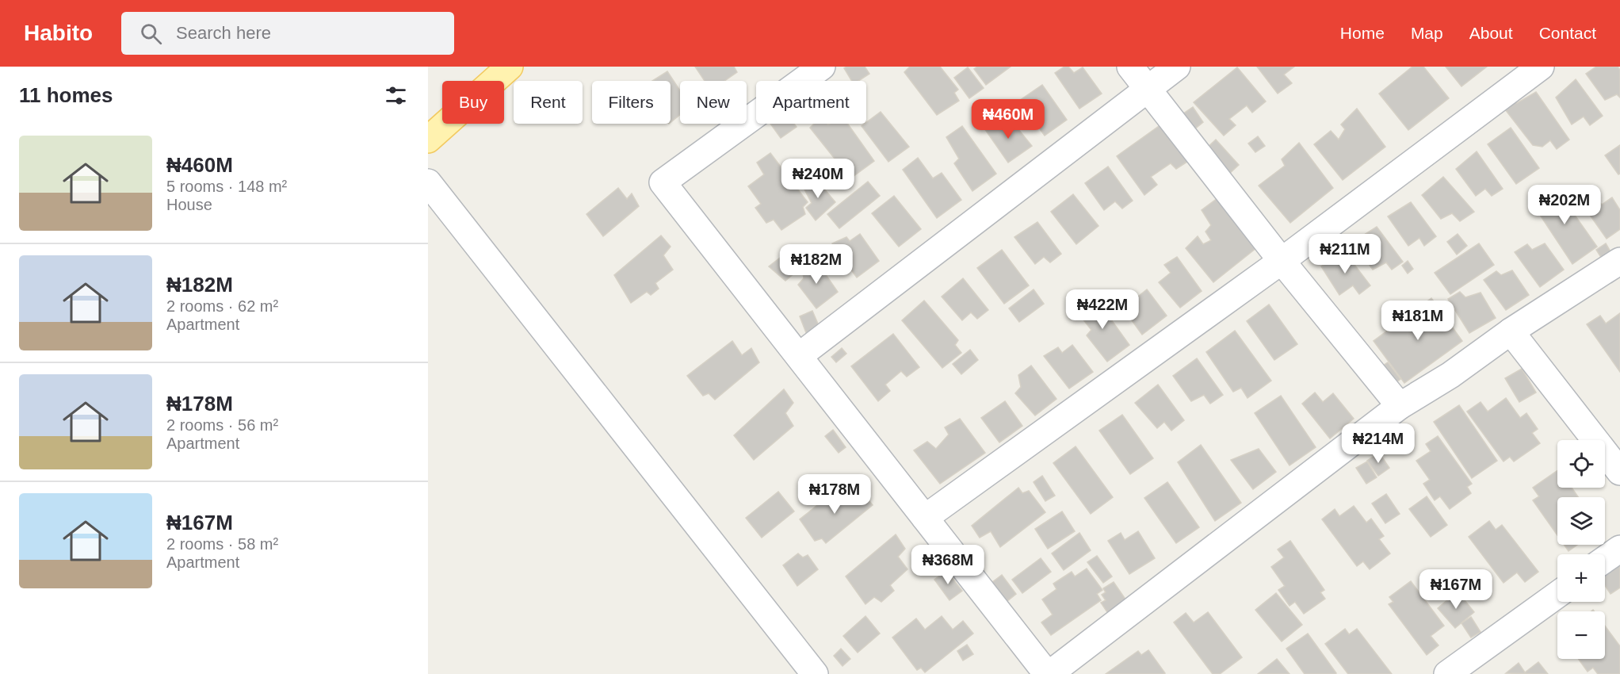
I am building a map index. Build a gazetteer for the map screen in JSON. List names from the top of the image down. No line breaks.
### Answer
{"page":{"header":"Habito","search":"Search here","nav":["Home","Map","About","Contact"],"heading":"11 homes","chip":["Buy","Rent","Filters","New","Apartment"],"price":["₦460M","₦240M","₦202M","₦211M","₦182M","₦422M","₦181M","₦214M","₦178M","₦368M","₦167M"],"list":[{"name":"₦460M","note":"5 rooms · 148 m² · House"},{"name":"₦182M","note":"2 rooms · 62 m² · Apartment"},{"name":"₦178M","note":"2 rooms · 56 m² · Apartment"},{"name":"₦167M","note":"2 rooms · 58 m² · Apartment"}],"map_buttons":["+","−"]}}
